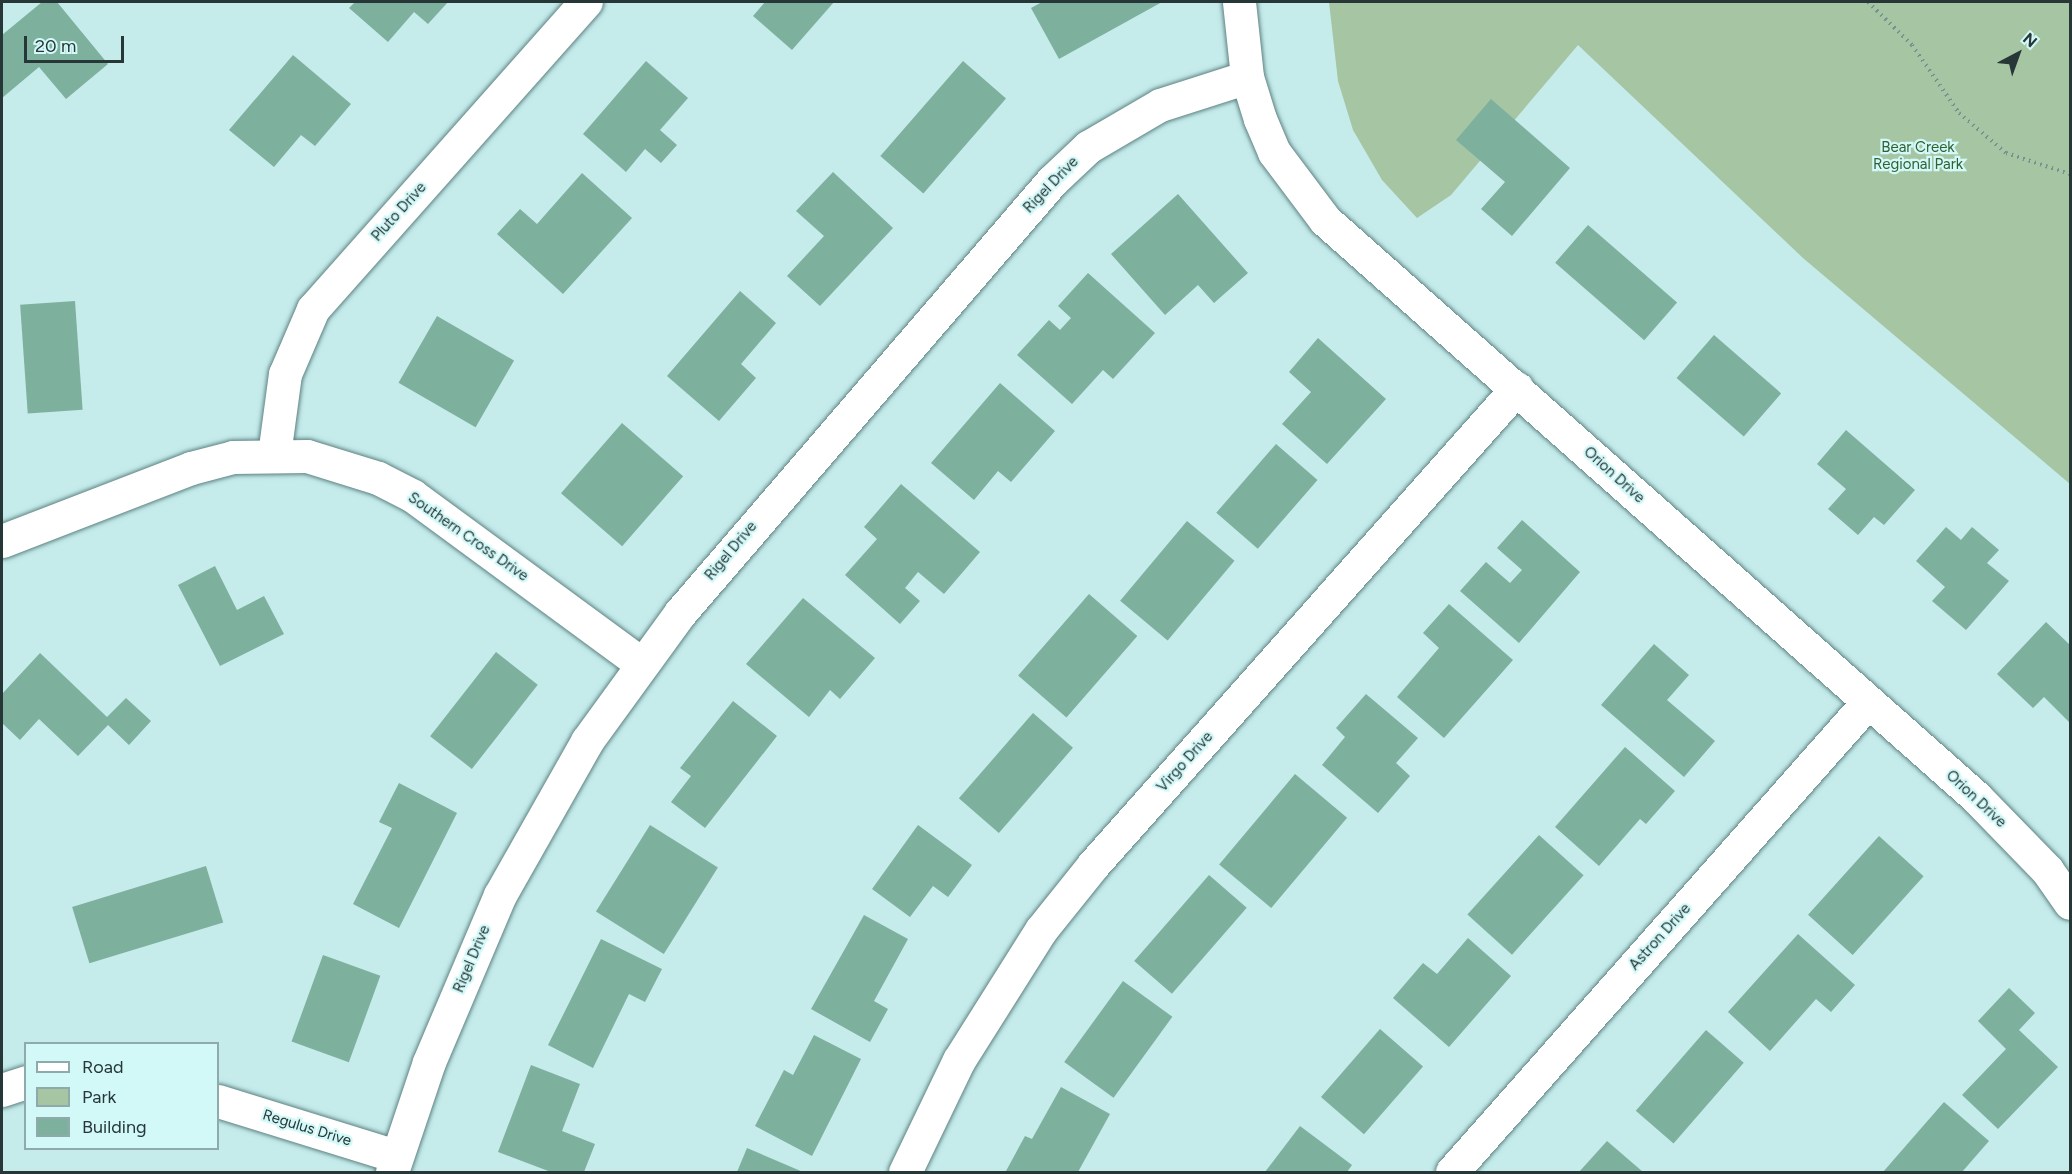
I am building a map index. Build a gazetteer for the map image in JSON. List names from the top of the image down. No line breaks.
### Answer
{"streets":{"street":["Rigel Drive","Pluto Drive","Orion Drive","Southern Cross Drive","Virgo Drive","Astron Drive","Regulus Drive"]},"crossings":[["Rigel Drive","Orion Drive"],["Rigel Drive","Southern Cross Drive"],["Rigel Drive","Regulus Drive"],["Pluto Drive","Southern Cross Drive"],["Orion Drive","Virgo Drive"],["Orion Drive","Astron Drive"]],"parks":["Bear Creek Regional Park"],"legend":["Road","Park","Building"],"scale_bar":"20 m","north":"top right"}
